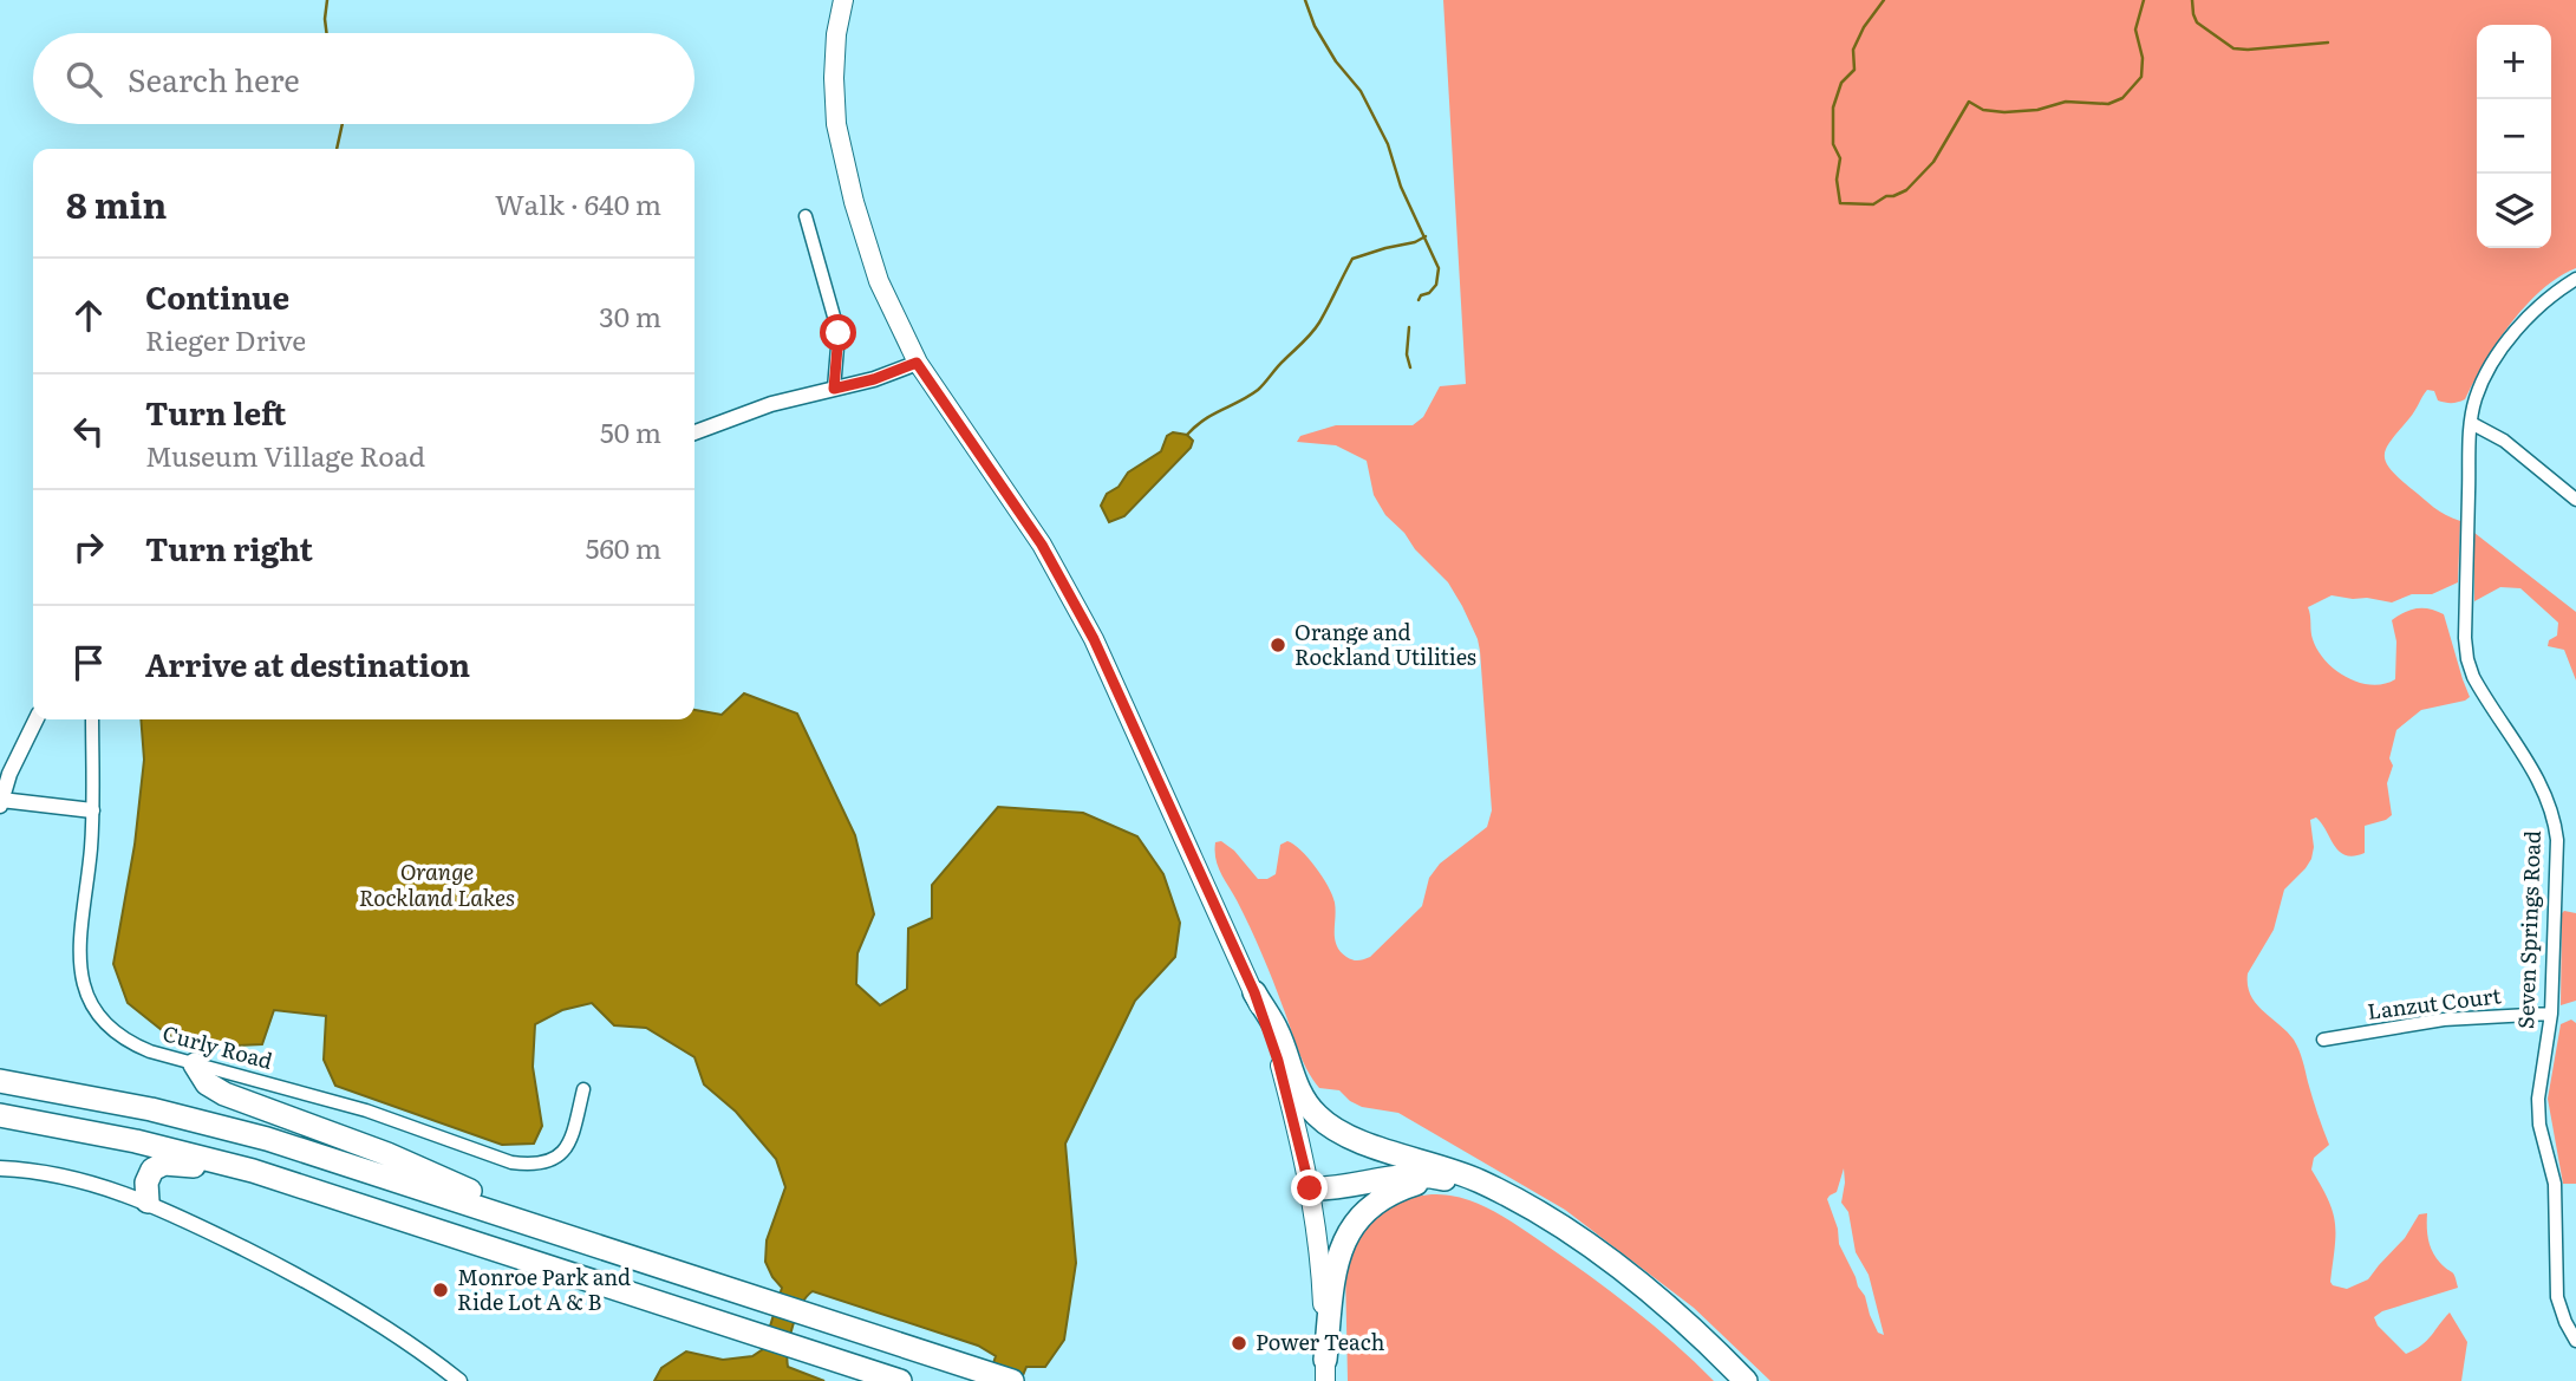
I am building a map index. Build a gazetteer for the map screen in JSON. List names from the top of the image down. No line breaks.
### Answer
{"streets":{"street":["Seven Springs Road","Lanzut Court","Curly Road"]},"crossings":[["Seven Springs Road","Lanzut Court"]],"water":["Orange Rockland Lakes"],"places":["Orange and Rockland Utilities","Monroe Park and Ride Lot A & B","Power Teach"],"page":{"map_buttons":["+","−"],"search":"Search here","heading":["8 min","Walk · 640 m"],"list":[["Continue","Rieger Drive","30 m"],["Turn left","Museum Village Road","50 m"],["Turn right","560 m"],"Arrive at destination"]}}
